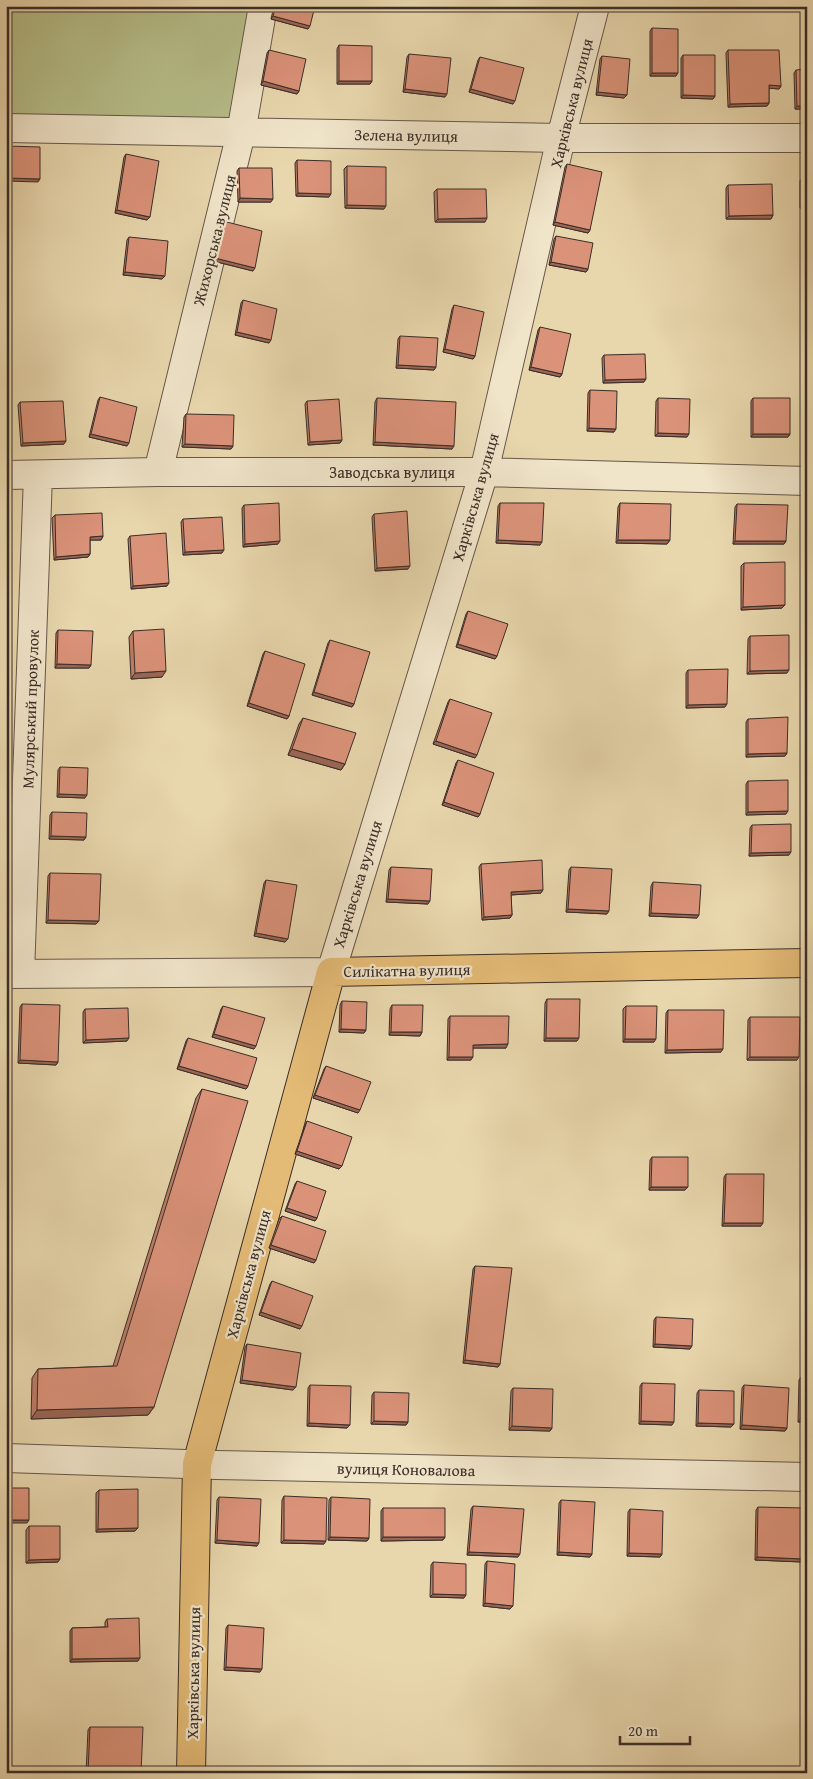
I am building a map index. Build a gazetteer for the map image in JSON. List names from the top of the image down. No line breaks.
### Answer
{"streets":{"main road":["Харківська вулиця","Силікатна вулиця"],"street":["Зелена вулиця","Жихорська вулиця","Заводська вулиця","Мулярський провулок","вулиця Коновалова"]},"crossings":[["Харківська вулиця","Зелена вулиця"],["Харківська вулиця","Заводська вулиця"],["Харківська вулиця","Силікатна вулиця"],["Харківська вулиця","вулиця Коновалова"],["Зелена вулиця","Жихорська вулиця"],["Жихорська вулиця","Заводська вулиця"],["Заводська вулиця","Мулярський провулок"],["Мулярський провулок","Силікатна вулиця"]],"scale_bar":"20 m"}
